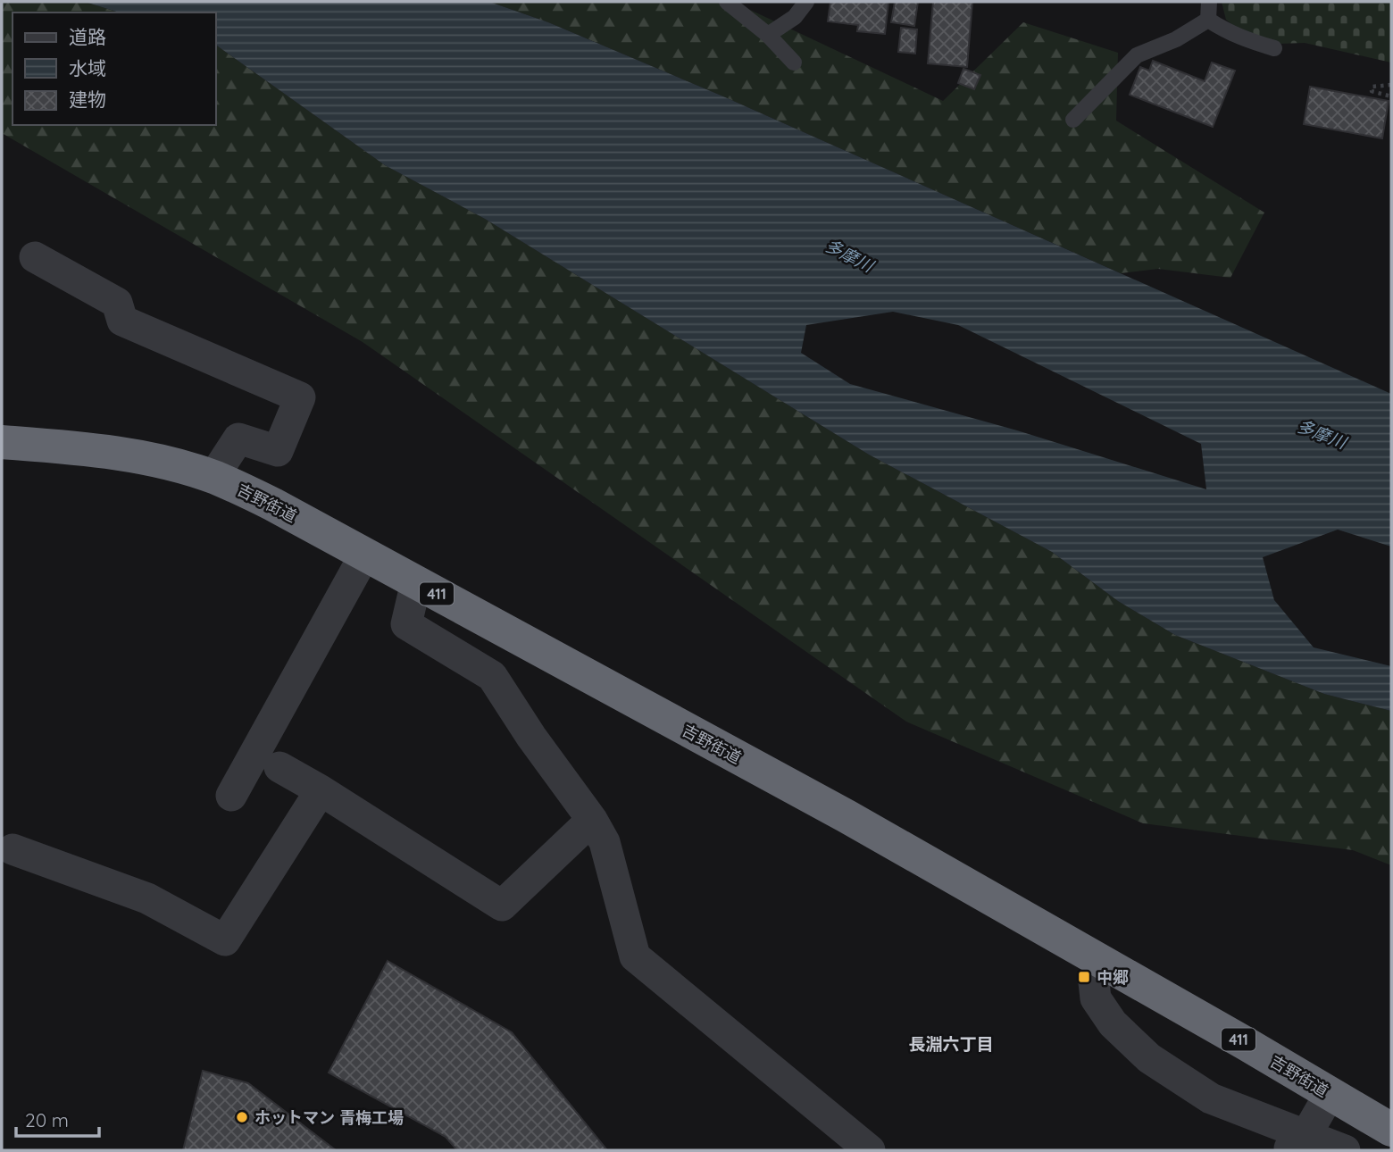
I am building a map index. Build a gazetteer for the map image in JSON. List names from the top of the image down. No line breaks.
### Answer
{"streets":{"highway":["吉野街道","411"]},"districts":["長淵六丁目"],"water":["多摩川"],"places":{"transit":["中郷"],"other":["ホットマン 青梅工場"]},"legend":["道路","水域","建物"],"scale_bar":"20 m"}
